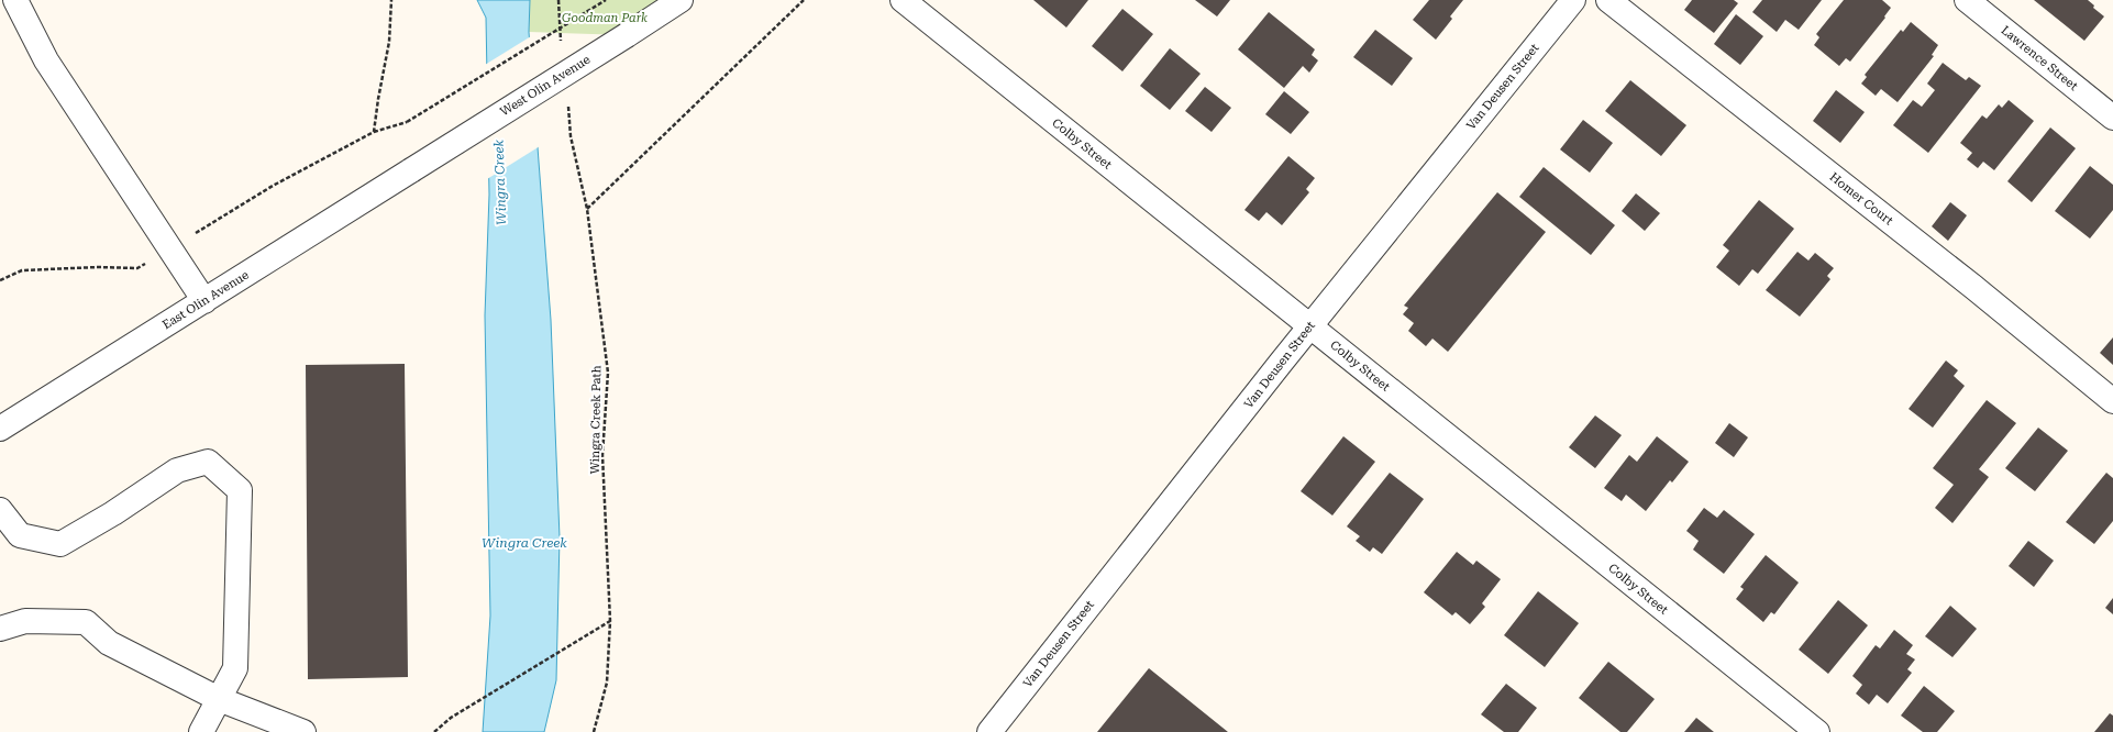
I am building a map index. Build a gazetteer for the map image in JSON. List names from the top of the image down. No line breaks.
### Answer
{"streets":{"street":["Lawrence Street","West Olin Avenue","Van Deusen Street","Colby Street","Homer Court","East Olin Avenue"],"path":["Wingra Creek Path"]},"crossings":[["West Olin Avenue","East Olin Avenue"],["Van Deusen Street","Colby Street"]],"water":["Wingra Creek"],"parks":["Goodman Park"]}
